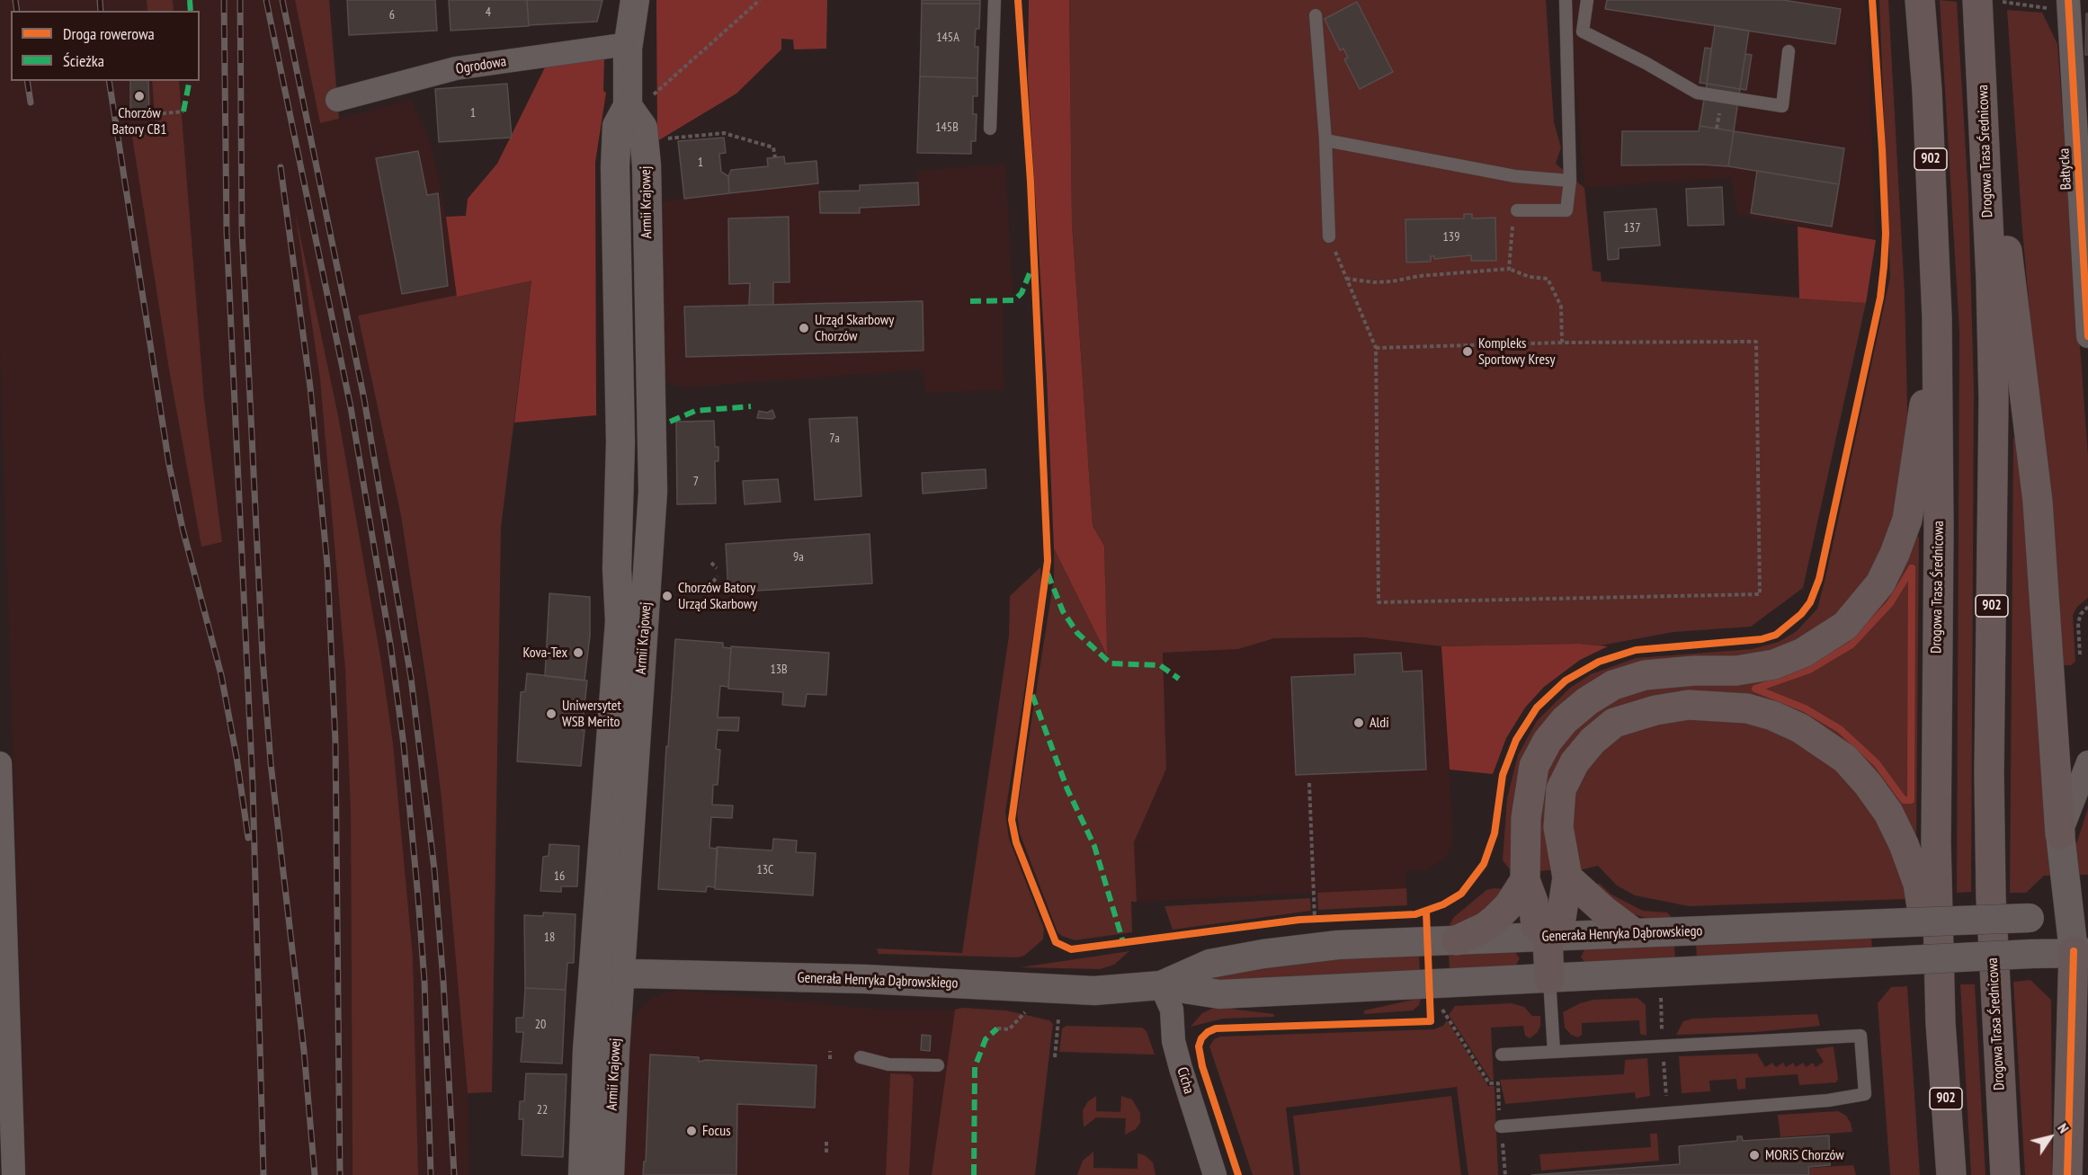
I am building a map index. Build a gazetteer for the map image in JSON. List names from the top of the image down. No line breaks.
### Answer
{"streets":{"main road":["Drogowa Trasa Średnicowa","902"],"street":["Ogrodowa","Bałtycka","Armii Krajowej","Generała Henryka Dąbrowskiego","Cicha"]},"crossings":[["Ogrodowa","Armii Krajowej"],["Armii Krajowej","Generała Henryka Dąbrowskiego"],["Generała Henryka Dąbrowskiego","Cicha"]],"places":["Chorzów Batory CB1","Urząd Skarbowy Chorzów","Kompleks Sportowy Kresy","Chorzów Batory Urząd Skarbowy","Kova-Tex","Uniwersytet WSB Merito","Aldi","Focus","MORiS Chorzów"],"house_numbers":["4","6","145A","1","145B","1","137","139","7a","7","9a","13B","13C","16","18","20","22"],"legend":["Droga rowerowa","Ścieżka"],"north":"top right"}
